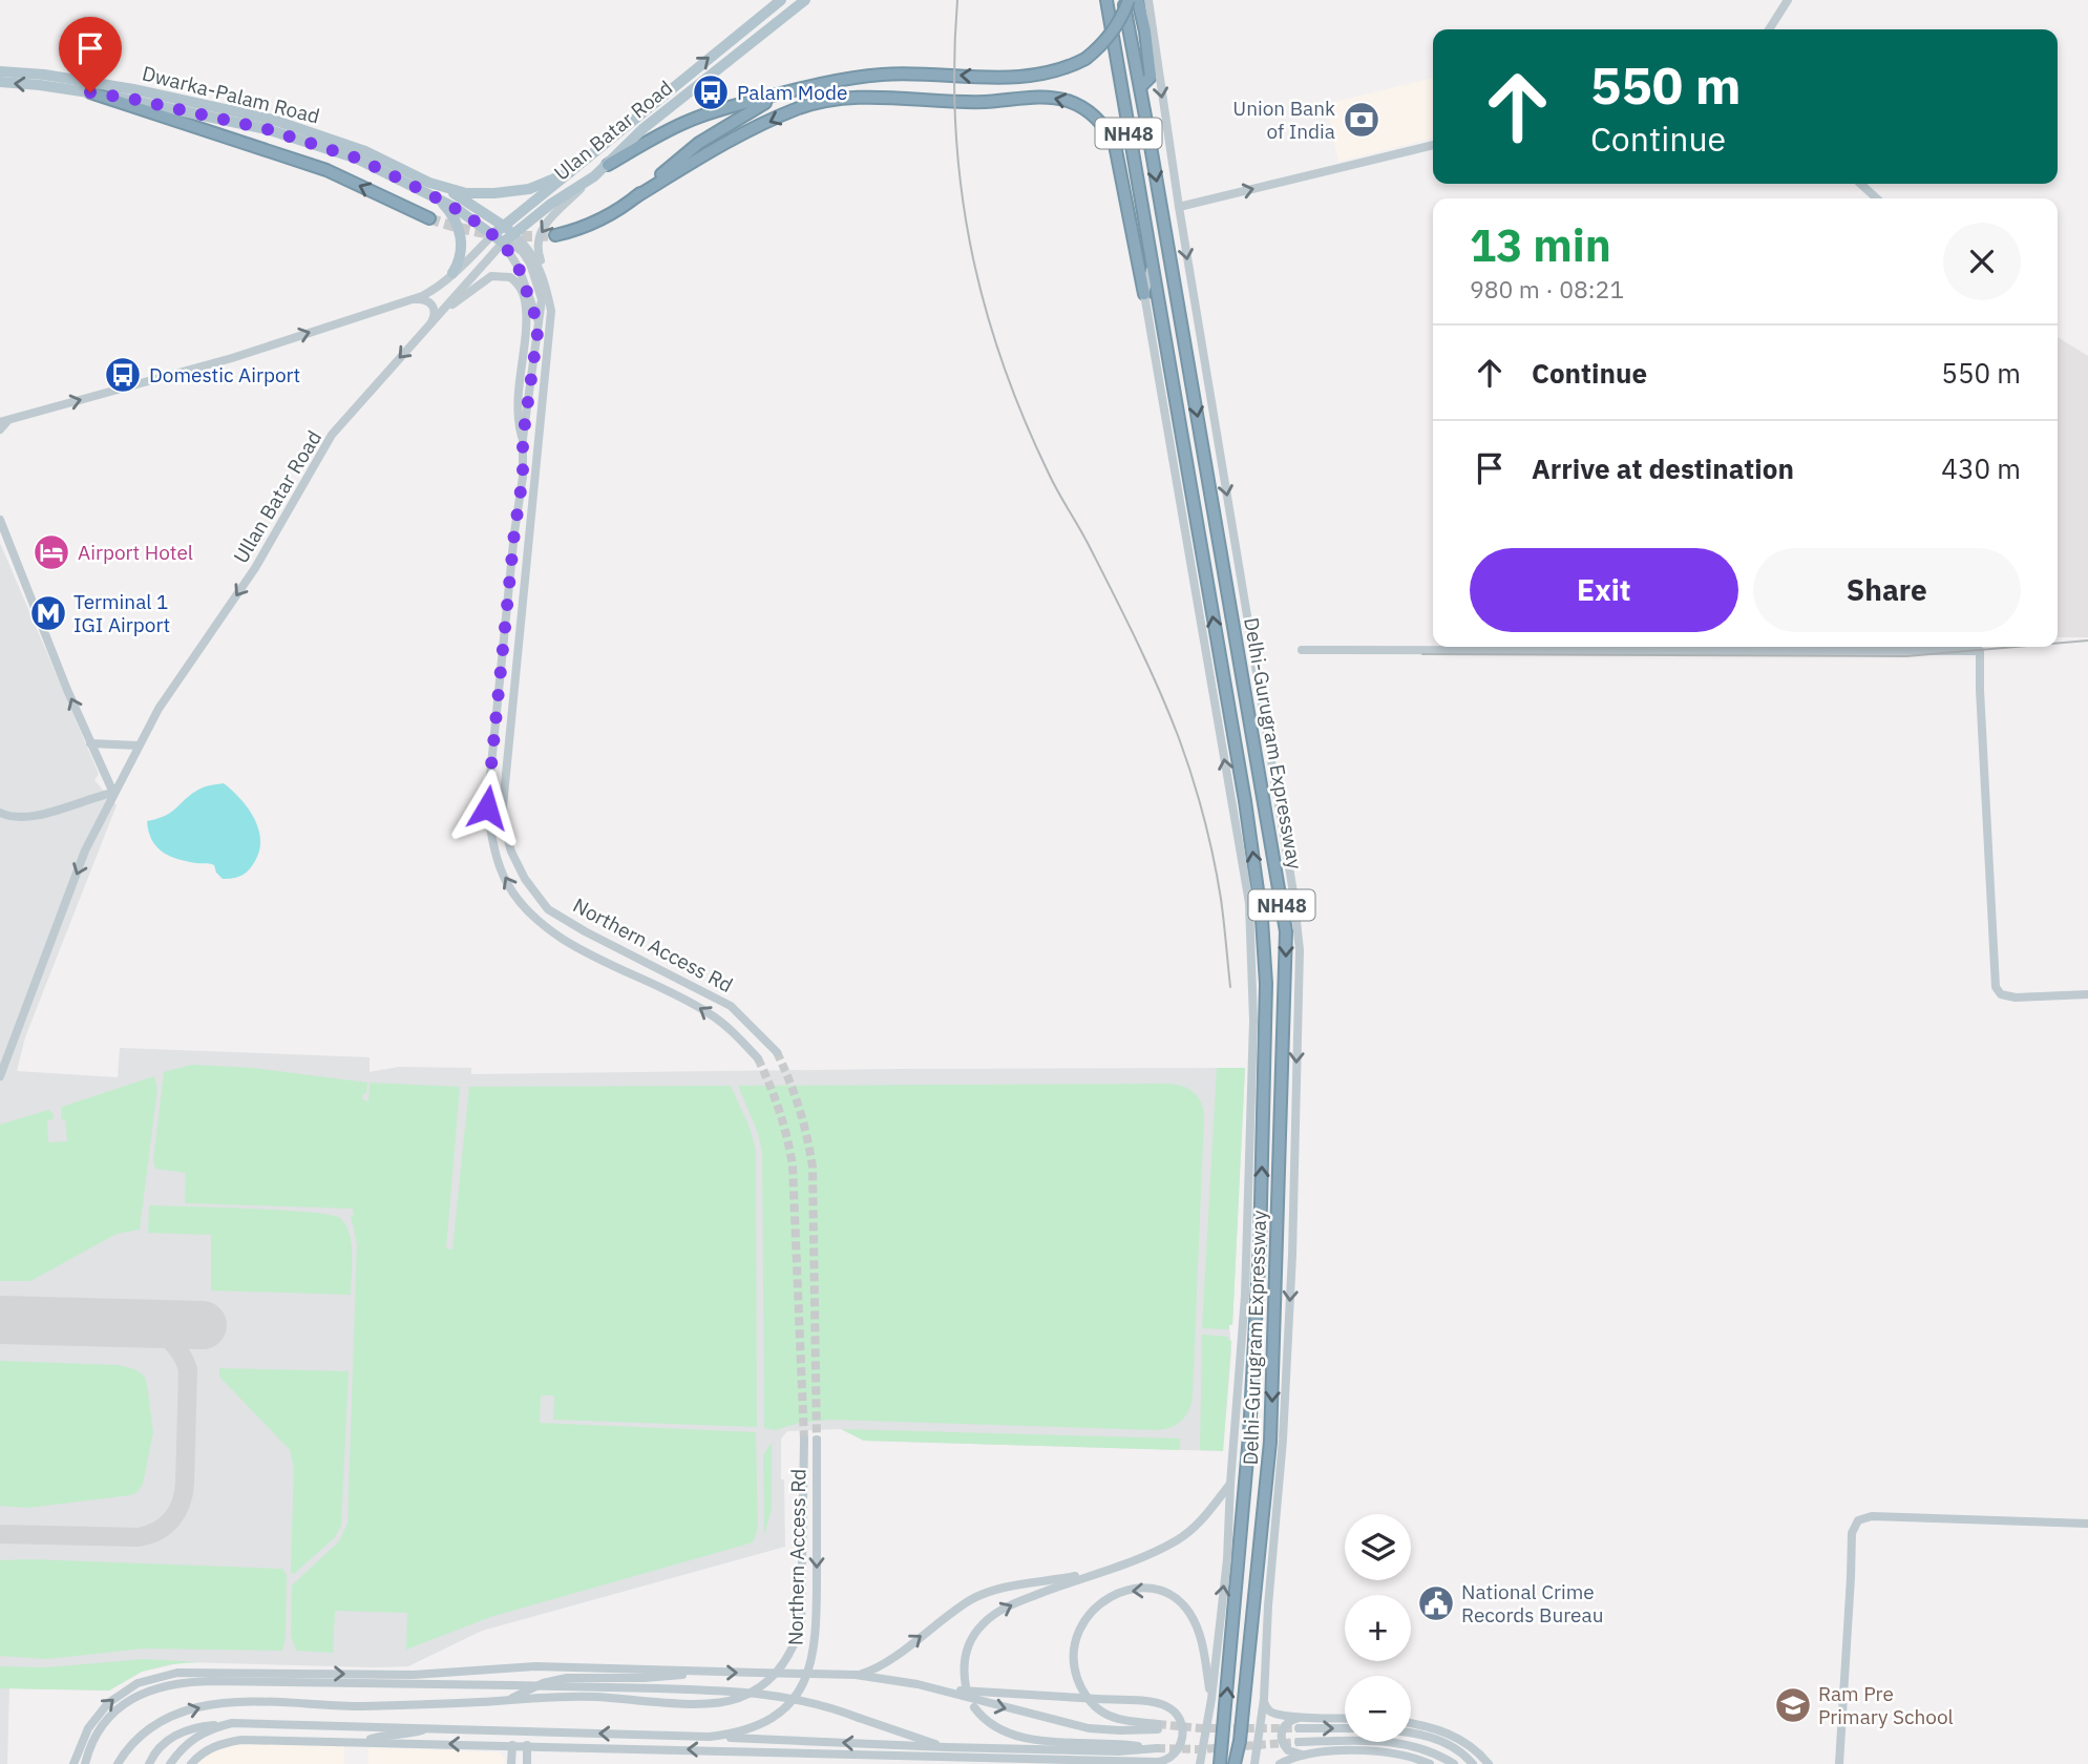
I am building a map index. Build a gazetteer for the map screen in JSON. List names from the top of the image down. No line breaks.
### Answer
{"streets":{"highway":["NH48","Delhi-Gurugram Expressway"],"main road":["Dwarka-Palam Road","Ulan Batar Road","Ullan Batar Road","Northern Access Rd"]},"crossings":[["Dwarka-Palam Road","Northern Access Rd"],["Ulan Batar Road","Ullan Batar Road"],["Ulan Batar Road","Northern Access Rd"],["Ullan Batar Road","Northern Access Rd"]],"one_way":["Ullan Batar Road"],"places":{"bus stop":["Palam Mode","Domestic Airport"],"bank":["Union Bank of India"],"hotel":["Airport Hotel"],"metro station":["Terminal 1 IGI Airport"],"public building":["National Crime Records Bureau"],"school or university":["Ram Pre Primary School"]},"page":{"turn":["550 m","Continue"],"heading":["13 min","980 m · 08:21"],"list":[{"name":"Continue","value":"550 m"},{"name":"Arrive at destination","value":"430 m"}],"buttons":["Exit","Share"],"map_buttons":["+","−"]}}
